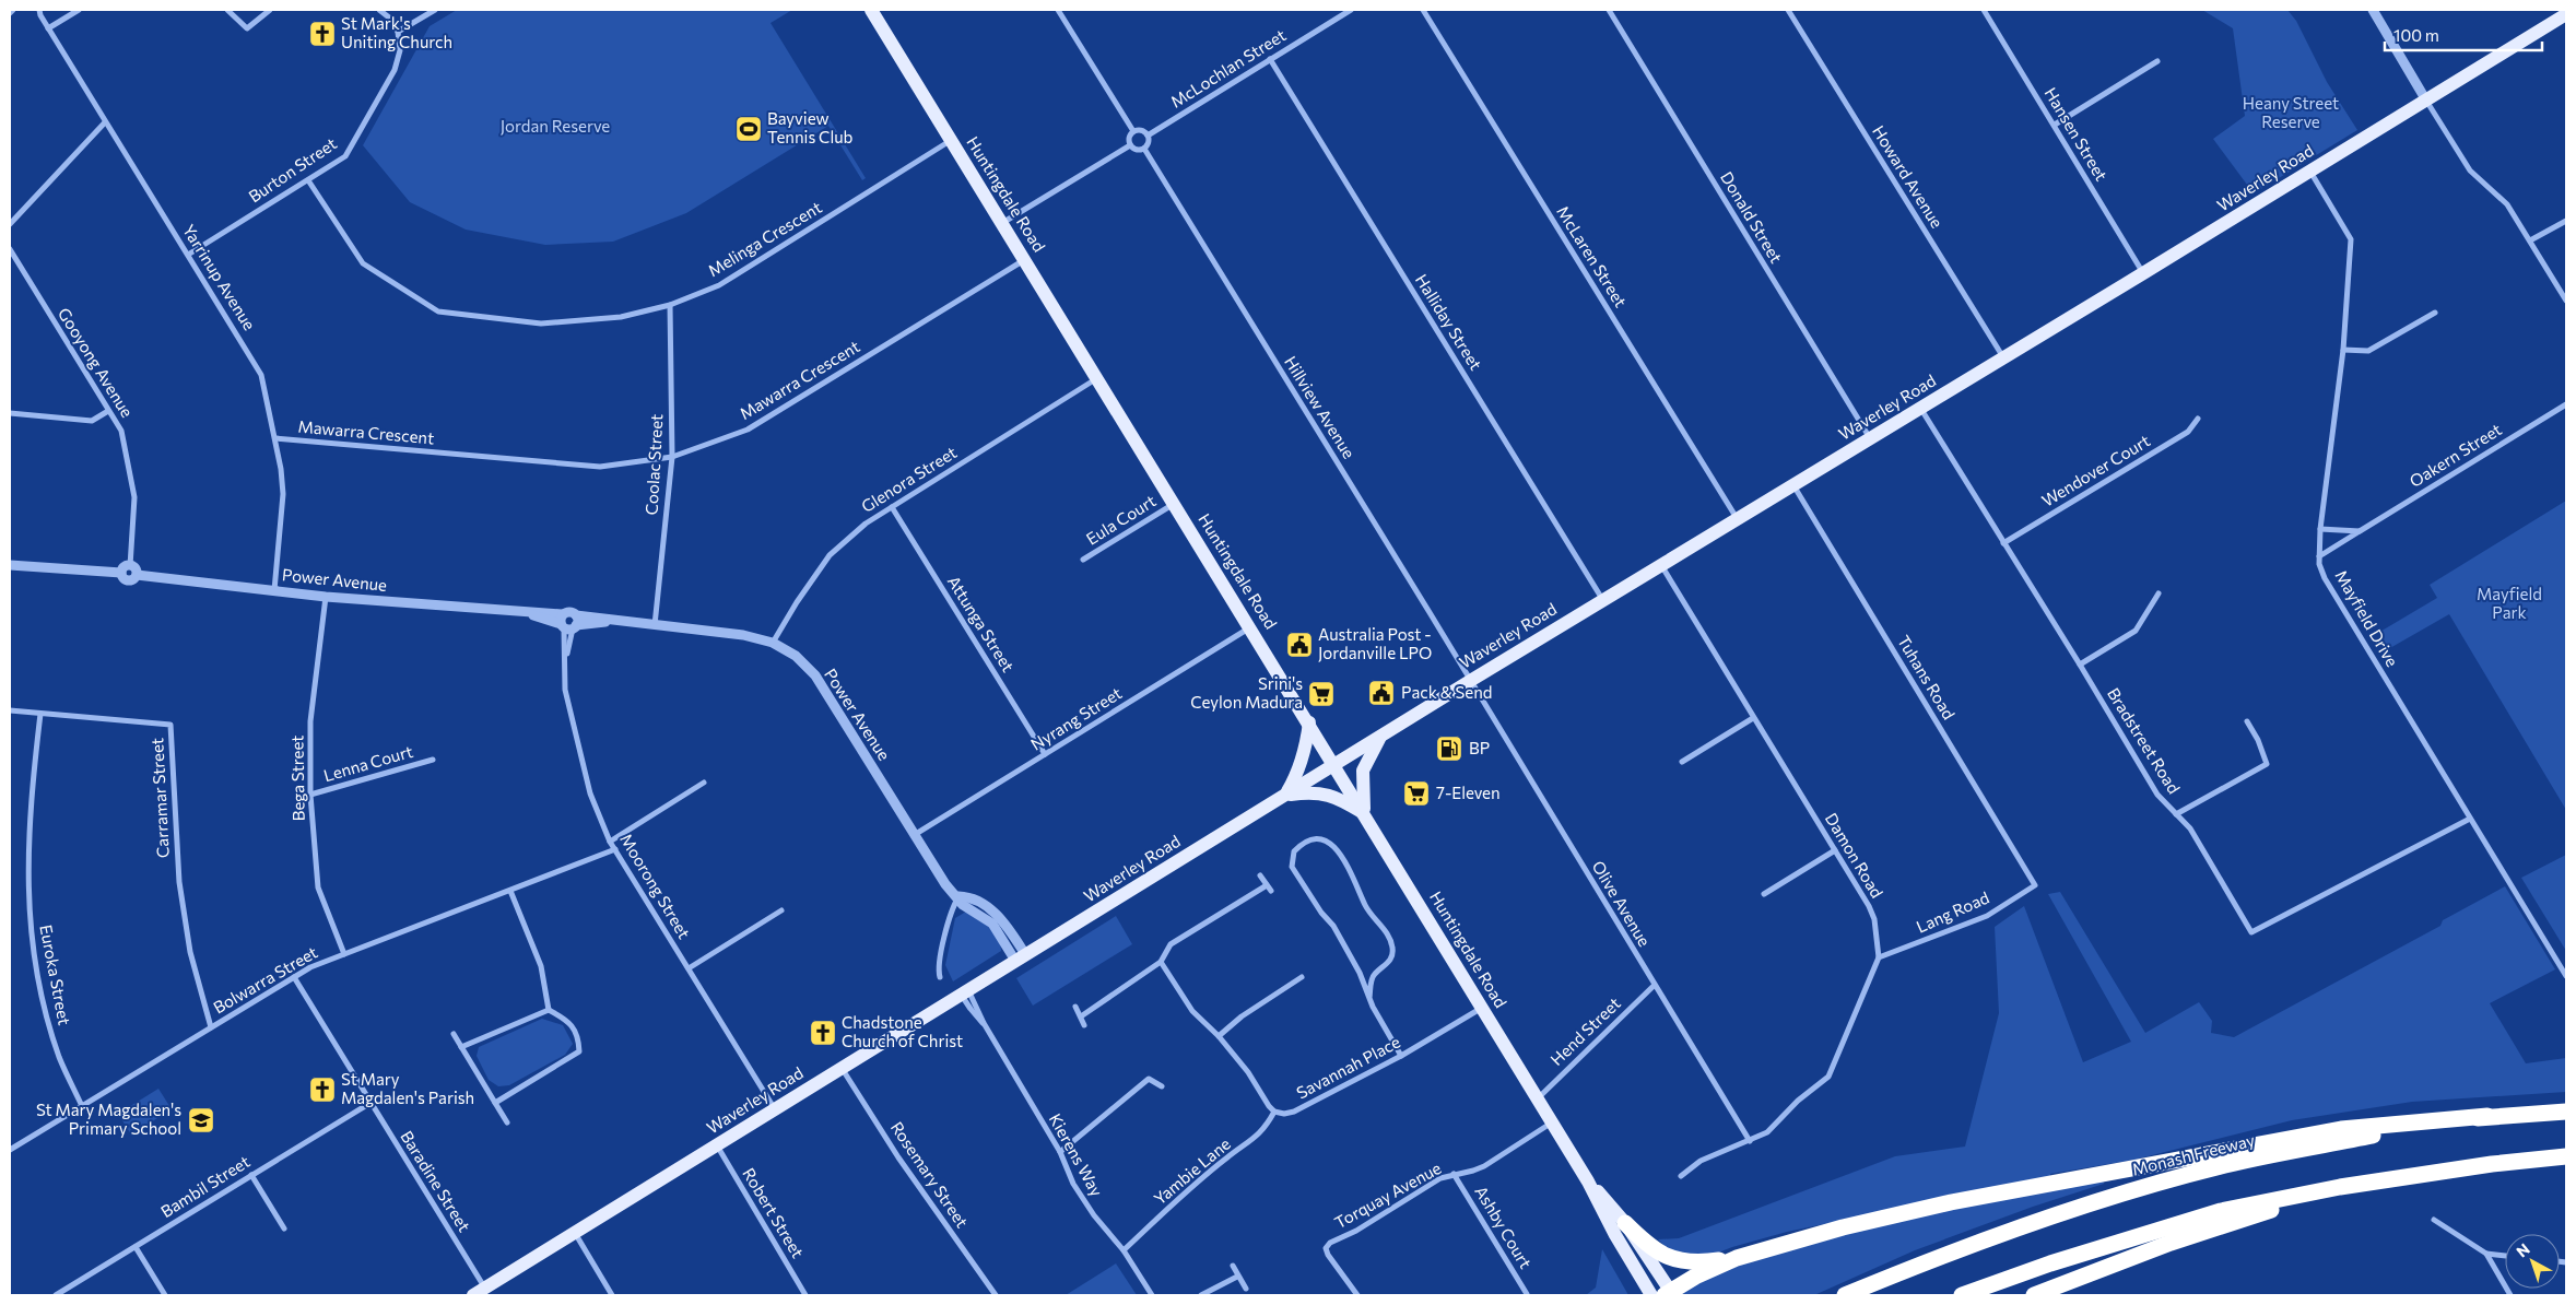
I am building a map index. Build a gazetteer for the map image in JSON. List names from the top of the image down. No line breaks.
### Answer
{"streets":{"highway":["Monash Freeway"],"main road":["Waverley Road","Huntingdale Road"],"street":["McLochlan Street","Hansen Street","Burton Street","Howard Avenue","Donald Street","Melinga Crescent","McLaren Street","Yarrinup Avenue","Halliday Street","Gooyong Avenue","Mawarra Crescent","Hillview Avenue","Oakern Street","Coolac Street","Wendover Court","Glenora Street","Eula Court","Power Avenue","Mayfield Drive","Attunga Street","Tuhans Road","Nyrang Street","Bradstreet Road","Lenna Court","Bega Street","Carramar Street","Damon Road","Moorong Street","Olive Avenue","Lang Road","Euroka Street","Bolwarra Street","Hend Street","Savannah Place","Kierens Way","Yambie Lane","Rosemary Street","Baradine Street","Bambil Street","Torquay Avenue","Robert Street","Ashby Court"]},"crossings":[["McLochlan Street","Halliday Street"],["McLochlan Street","Hillview Avenue"],["Hansen Street","Waverley Road"],["Burton Street","Melinga Crescent"],["Burton Street","Yarrinup Avenue"],["Howard Avenue","Waverley Road"],["Waverley Road","Huntingdale Road"],["Waverley Road","Donald Street"],["Waverley Road","McLaren Street"],["Waverley Road","Halliday Street"],["Waverley Road","Hillview Avenue"],["Waverley Road","Power Avenue"],["Waverley Road","Mayfield Drive"],["Waverley Road","Tuhans Road"],["Waverley Road","Bradstreet Road"],["Waverley Road","Damon Road"],["Waverley Road","Moorong Street"],["Waverley Road","Olive Avenue"],["Waverley Road","Kierens Way"],["Waverley Road","Rosemary Street"],["Waverley Road","Baradine Street"],["Waverley Road","Robert Street"],["Huntingdale Road","Melinga Crescent"],["Huntingdale Road","Mawarra Crescent"],["Huntingdale Road","Glenora Street"],["Huntingdale Road","Eula Court"],["Huntingdale Road","Nyrang Street"],["Huntingdale Road","Hend Street"],["Huntingdale Road","Savannah Place"],["Huntingdale Road","Torquay Avenue"],["Melinga Crescent","Coolac Street"],["Yarrinup Avenue","Mawarra Crescent"],["Yarrinup Avenue","Power Avenue"],["Gooyong Avenue","Power Avenue"],["Mawarra Crescent","Coolac Street"],["Hillview Avenue","Olive Avenue"],["Oakern Street","Mayfield Drive"],["Coolac Street","Power Avenue"],["Wendover Court","Bradstreet Road"],["Glenora Street","Power Avenue"],["Glenora Street","Attunga Street"],["Power Avenue","Nyrang Street"],["Power Avenue","Bega Street"],["Power Avenue","Moorong Street"],["Mayfield Drive","Bradstreet Road"],["Attunga Street","Nyrang Street"],["Tuhans Road","Lang Road"],["Lenna Court","Bega Street"],["Bega Street","Bolwarra Street"],["Carramar Street","Euroka Street"],["Carramar Street","Bolwarra Street"],["Damon Road","Olive Avenue"],["Damon Road","Lang Road"],["Moorong Street","Bolwarra Street"],["Olive Avenue","Hend Street"],["Euroka Street","Bolwarra Street"],["Bolwarra Street","Baradine Street"],["Savannah Place","Yambie Lane"],["Kierens Way","Yambie Lane"],["Baradine Street","Bambil Street"],["Torquay Avenue","Ashby Court"]],"parks":["Heany Street Reserve","Jordan Reserve","Mayfield Park"],"places":{"church":["St Mark's Uniting Church","Chadstone Church of Christ","St Mary Magdalen's Parish"],"sports":["Bayview Tennis Club"],"public building":["Australia Post - Jordanville LPO","Pack & Send"],"supermarket":["Srini's Ceylon Madura","7-Eleven"],"fuel station":["BP"],"school or university":["St Mary Magdalen's Primary School"]},"scale_bar":"100 m","north":"top left"}
